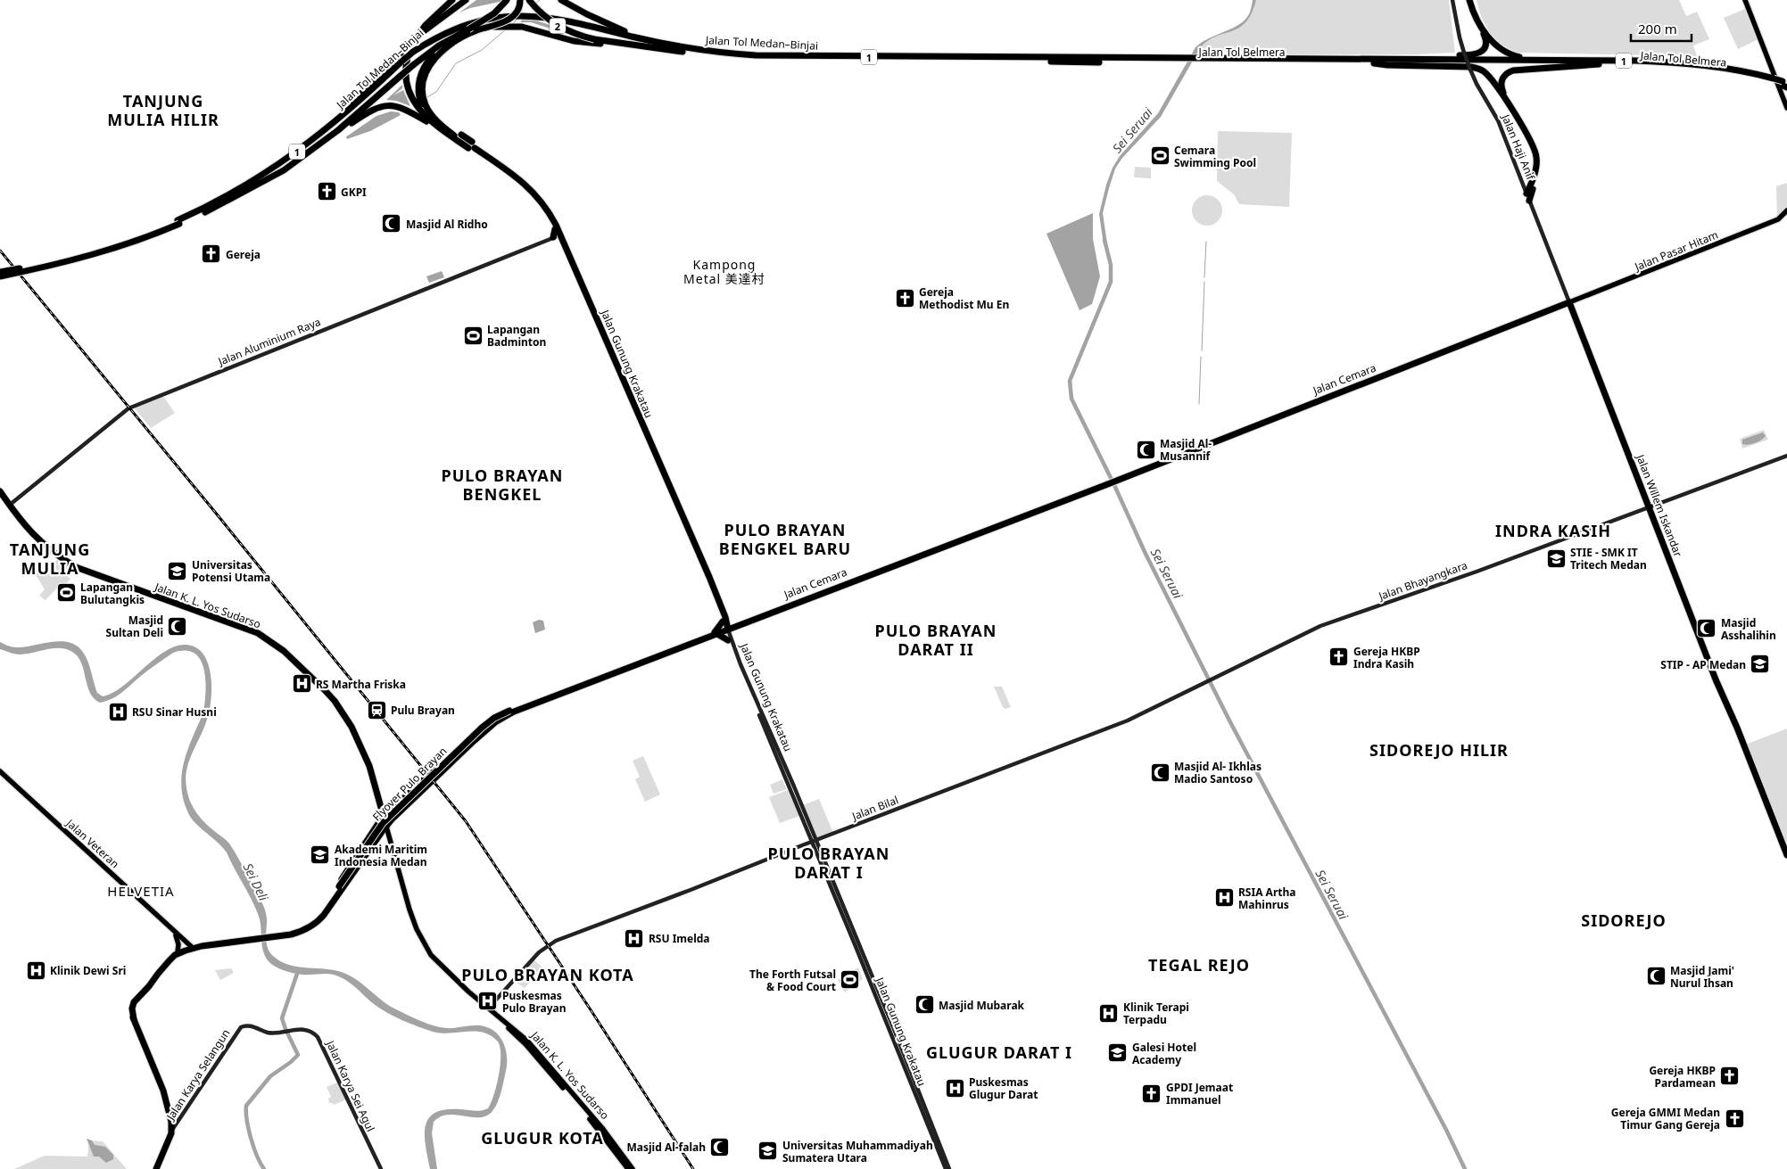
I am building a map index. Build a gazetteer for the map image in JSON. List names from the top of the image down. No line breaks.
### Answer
{"streets":{"highway":["2","Jalan Tol Medan–Binjai","Jalan Tol Belmera","1","Jalan Gunung Krakatau","Jalan Cemara","Jalan Willem Iskandar","Jalan K. L. Yos Sudarso","Flyover Pulo Brayan"],"main road":["Jalan Haji Anif","Jalan Pasar Hitam","Jalan Aluminium Raya","Jalan Bhayangkara","Jalan Bilal","Jalan Veteran","Jalan Karya Selangun","Jalan Karya Sei Agul"]},"crossings":[["2","1"],["Jalan Tol Medan–Binjai","Jalan Tol Belmera"],["Jalan Tol Medan–Binjai","1"],["Jalan Tol Belmera","1"],["Jalan Haji Anif","Jalan Pasar Hitam"],["Jalan Haji Anif","Jalan Cemara"],["Jalan Haji Anif","Jalan Willem Iskandar"],["Jalan Pasar Hitam","Jalan Cemara"],["Jalan Pasar Hitam","Jalan Willem Iskandar"],["Jalan Aluminium Raya","Jalan Gunung Krakatau"],["Jalan Aluminium Raya","Jalan K. L. Yos Sudarso"],["Jalan Gunung Krakatau","Jalan Bilal"],["Jalan Cemara","Jalan Willem Iskandar"],["Jalan Willem Iskandar","Jalan Bhayangkara"],["Jalan Bhayangkara","Jalan Bilal"],["Jalan K. L. Yos Sudarso","Jalan Bilal"],["Jalan Karya Selangun","Jalan Karya Sei Agul"]],"districts":["TANJUNG MULIA HILIR","Kampong Metal 美達村","PULO BRAYAN BENGKEL","PULO BRAYAN BENGKEL BARU","INDRA KASIH","TANJUNG MULIA","PULO BRAYAN DARAT II","SIDOREJO HILIR","PULO BRAYAN DARAT I","HELVETIA","SIDOREJO","TEGAL REJO","PULO BRAYAN KOTA","GLUGUR DARAT I","GLUGUR KOTA"],"water":["Sei Seruai","Sei Deli"],"places":{"sports":["Cemara Swimming Pool","Lapangan Badminton","Lapangan Bulutangkis","The Forth Futsal & Food Court"],"church":["GKPI","Gereja","Gereja Methodist Mu En","Gereja HKBP Indra Kasih","Gereja HKBP Pardamean","GPDI Jemaat Immanuel","Gereja GMMI Medan Timur Gang Gereja"],"mosque":["Masjid Al Ridho","Masjid Al- Musannif","Masjid Sultan Deli","Masjid Asshalihin","Masjid Al- Ikhlas Madio Santoso","Masjid Jami' Nurul Ihsan","Masjid Mubarak","Masjid Al-falah"],"school or university":["STIE - SMK IT Tritech Medan","Universitas Potensi Utama","STIP - AP Medan","Akademi Maritim Indonesia Medan","Galesi Hotel Academy","Universitas Muhammadiyah Sumatera Utara"],"hospital":["RS Martha Friska","RSU Sinar Husni","RSIA Artha Mahinrus","RSU Imelda","Klinik Dewi Sri","Puskesmas Pulo Brayan","Klinik Terapi Terpadu","Puskesmas Glugur Darat"],"station":["Pulu Brayan"]},"scale_bar":"200 m"}
